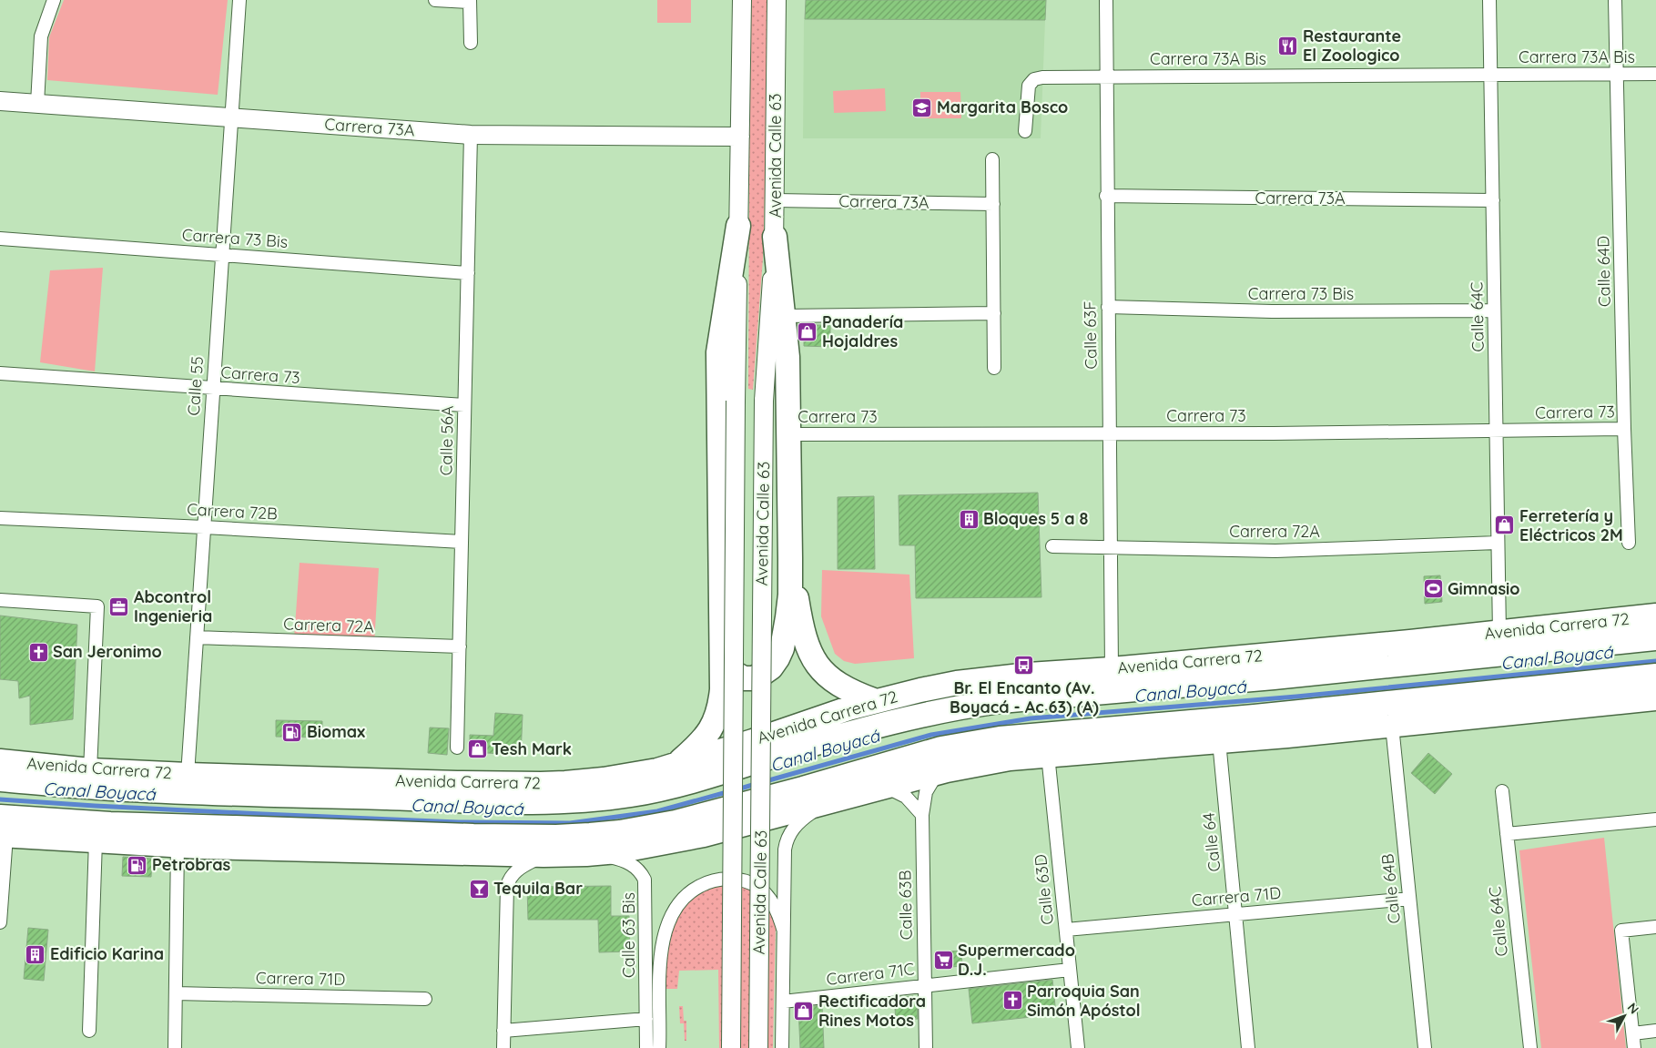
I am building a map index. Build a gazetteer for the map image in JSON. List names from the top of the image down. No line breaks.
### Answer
{"streets":{"highway":["Avenida Carrera 72"],"main road":["Carrera 73A","Avenida Calle 63"],"street":["Carrera 73A Bis","Carrera 73 Bis","Calle 64D","Calle 64C","Calle 63F","Carrera 73","Calle 55","Calle 56A","Carrera 72B","Carrera 72A","Calle 64","Calle 64B","Calle 63D","Carrera 71D","Calle 63B","Calle 63 Bis","Carrera 71C"]},"crossings":[["Carrera 73A Bis","Calle 64D"],["Carrera 73A Bis","Calle 64C"],["Carrera 73A Bis","Calle 63F"],["Carrera 73A","Avenida Calle 63"],["Carrera 73A","Calle 64C"],["Carrera 73A","Calle 63F"],["Carrera 73A","Calle 55"],["Carrera 73A","Calle 56A"],["Carrera 73 Bis","Calle 64C"],["Carrera 73 Bis","Calle 63F"],["Carrera 73 Bis","Calle 55"],["Carrera 73 Bis","Calle 56A"],["Calle 64D","Carrera 73"],["Calle 64C","Carrera 73"],["Calle 64C","Carrera 72A"],["Calle 64C","Avenida Carrera 72"],["Calle 63F","Carrera 73"],["Calle 63F","Carrera 72A"],["Calle 63F","Avenida Carrera 72"],["Carrera 73","Calle 55"],["Carrera 73","Calle 56A"],["Calle 55","Carrera 72B"],["Calle 55","Carrera 72A"],["Calle 55","Avenida Carrera 72"],["Calle 56A","Carrera 72B"],["Calle 56A","Carrera 72A"],["Calle 64","Carrera 71D"],["Calle 64B","Carrera 71D"],["Calle 63D","Carrera 71D"],["Calle 63D","Carrera 71C"],["Calle 63B","Carrera 71C"]],"water":["Canal Boyacá"],"places":{"restaurant":["Restaurante El Zoologico"],"school or university":["Margarita Bosco"],"shop":["Panadería Hojaldres","Ferretería y Eléctricos 2M","Tesh Mark","Rectificadora Rines Motos"],"building":["Bloques 5 a 8","Edificio Karina"],"sports":["Gimnasio"],"office":["Abcontrol Ingenieria"],"church":["San Jeronimo","Parroquia San Simón Apóstol"],"bus stop":["Br. El Encanto (Av. Boyacá - Ac 63) (A)"],"fuel station":["Biomax","Petrobras"],"bar":["Tequila Bar"],"supermarket":["Supermercado D.J."]},"north":"top right"}
